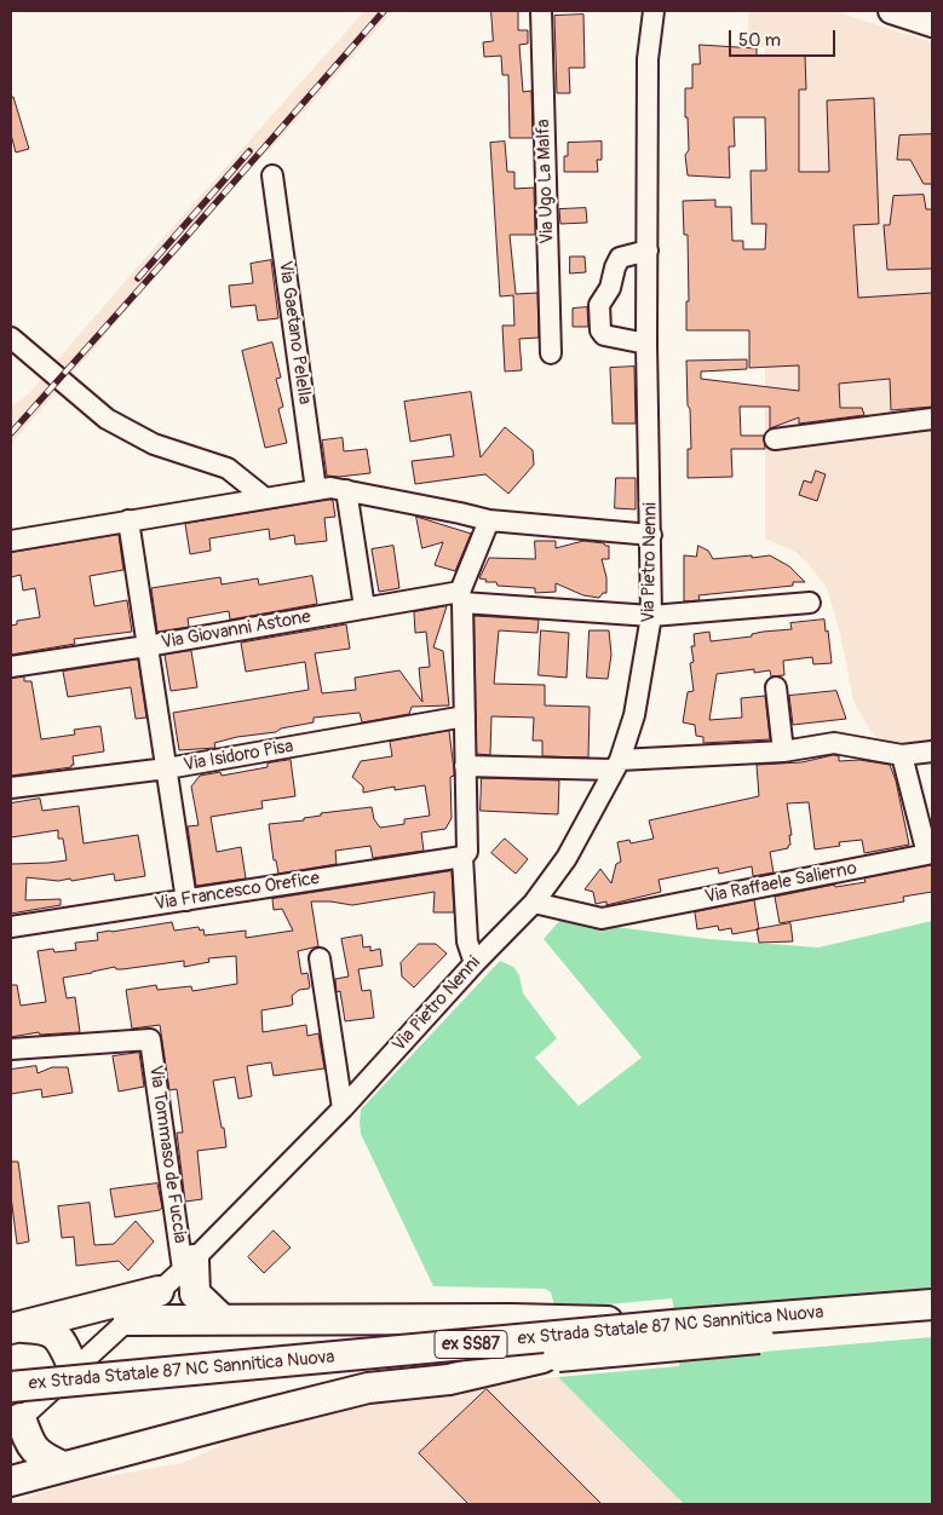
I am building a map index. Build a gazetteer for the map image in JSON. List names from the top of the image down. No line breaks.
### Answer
{"streets":{"highway":["ex Strada Statale 87 NC Sannitica Nuova","ex SS87"],"street":["Via Ugo La Malfa","Via Gaetano Pelella","Via Pietro Nenni","Via Giovanni Astone","Via Isidoro Pisa","Via Raffaele Salierno","Via Francesco Orefice","Via Tommaso de Fuccia"]},"crossings":[["Via Pietro Nenni","Via Giovanni Astone"],["Via Pietro Nenni","Via Raffaele Salierno"],["Via Pietro Nenni","Via Tommaso de Fuccia"],["Via Pietro Nenni","ex Strada Statale 87 NC Sannitica Nuova"]],"scale_bar":"50 m"}
